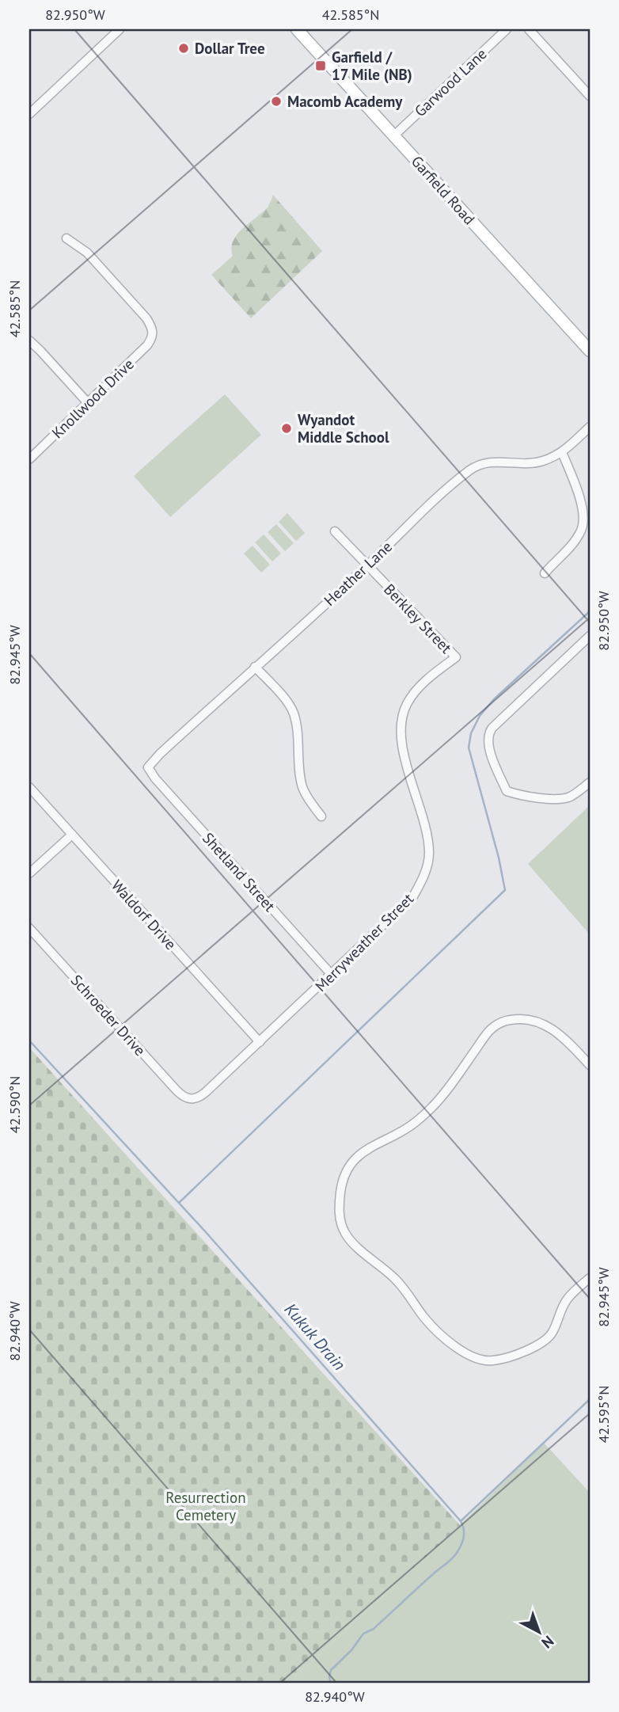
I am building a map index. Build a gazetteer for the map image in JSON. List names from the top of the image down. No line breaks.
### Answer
{"streets":{"main road":["Garfield Road"],"street":["Garwood Lane","Knollwood Drive","Heather Lane","Berkley Street","Shetland Street","Waldorf Drive","Merryweather Street","Schroeder Drive"]},"crossings":[["Garwood Lane","Garfield Road"],["Heather Lane","Berkley Street"],["Heather Lane","Shetland Street"],["Berkley Street","Merryweather Street"],["Shetland Street","Merryweather Street"],["Waldorf Drive","Merryweather Street"],["Merryweather Street","Schroeder Drive"]],"water":["Kukuk Drain"],"parks":["Resurrection Cemetery"],"places":{"other":["Dollar Tree","Macomb Academy","Wyandot Middle School"],"transit":["Garfield / 17 Mile (NB)"]},"north":"bottom right","coordinates":["82.950°W","42.585°N","82.945°W","42.590°N","82.940°W","42.595°N"]}
